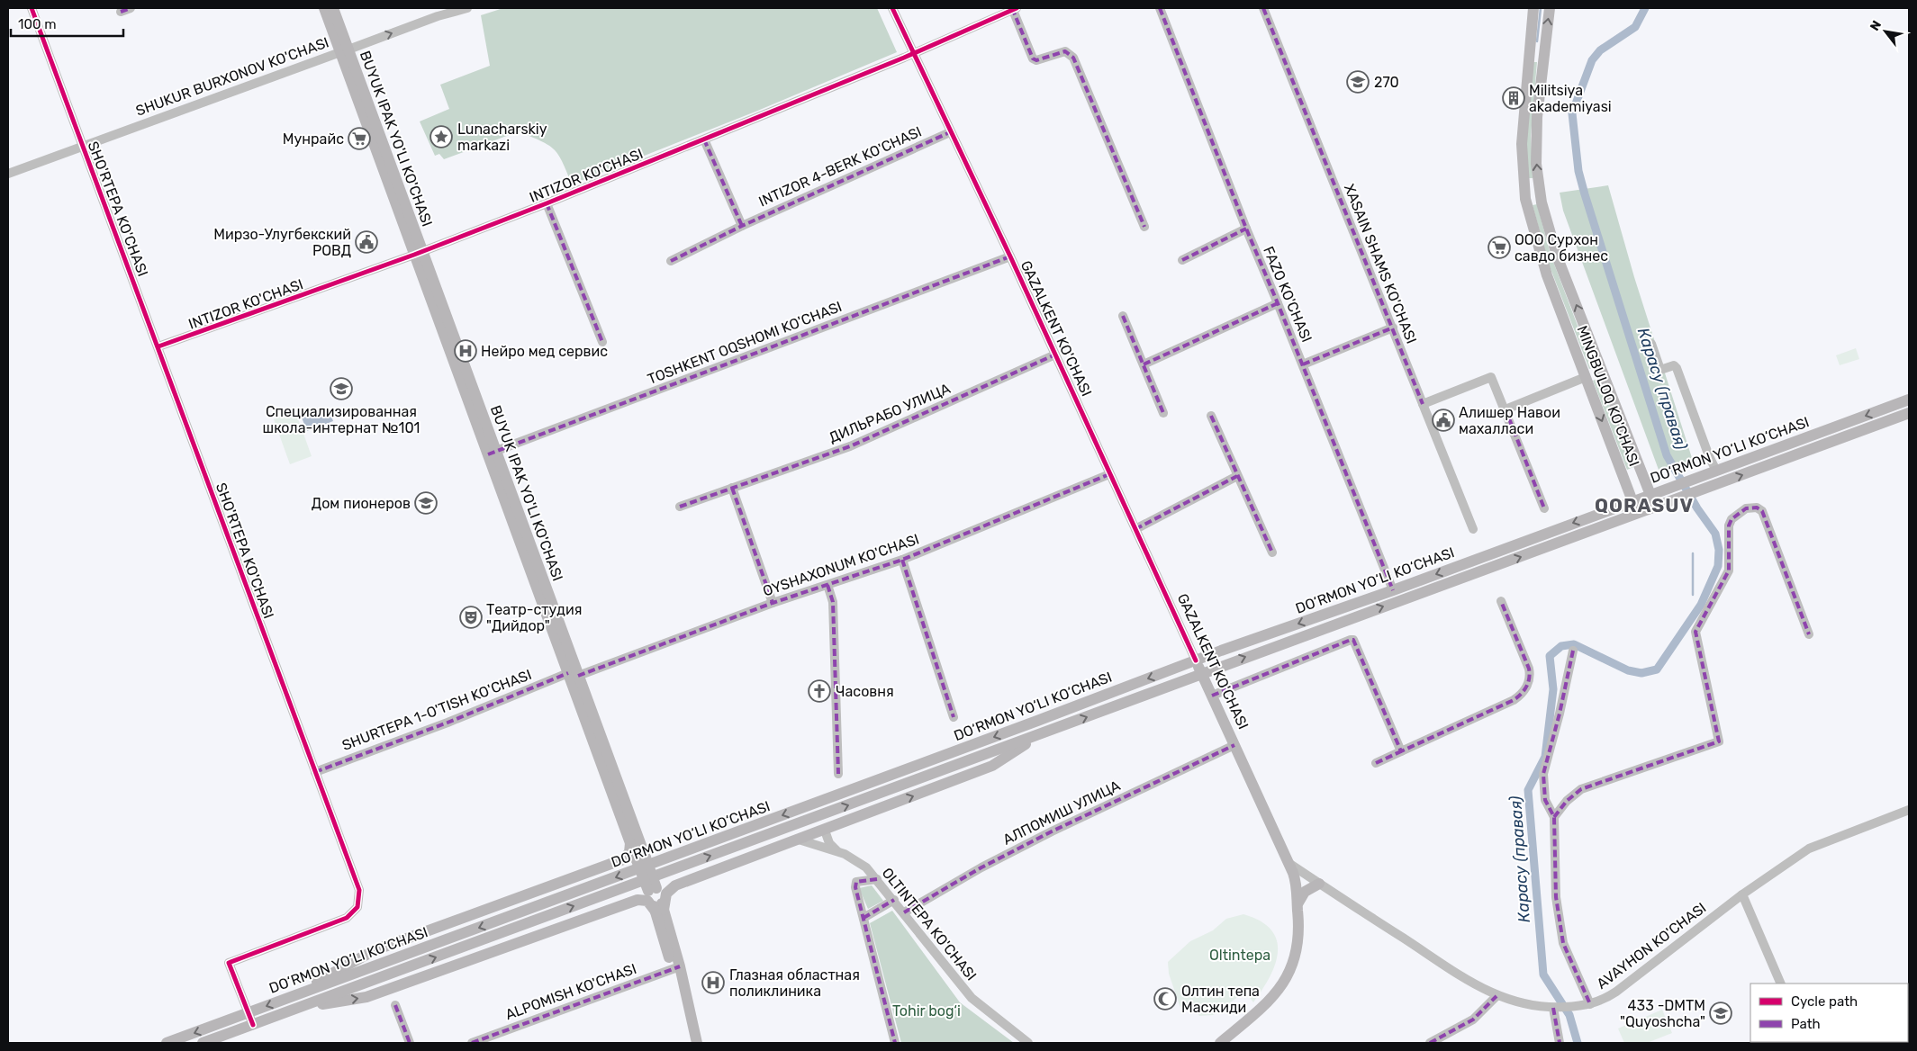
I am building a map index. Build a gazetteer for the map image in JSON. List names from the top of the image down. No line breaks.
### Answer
{"streets":{"main road":["BUYUK IPAK YO'LI KO'CHASI","GAZALKENT KO'CHASI","MINGBULOQ KO'CHASI","DO‘RMON YO‘LI KO‘CHASI"],"street":["SHUKUR BURXONOV KO'CHASI","INTIZOR 4-BERK KO'CHASI","INTIZOR KO'CHASI","SHO'RTEPA KO'CHASI","XASAIN SHAMS KO'CHASI","FAZO KO'CHASI","TOSHKENT OQSHOMI KO'CHASI","ДИЛЬРАБО УЛИЦА","OYSHAXONUM KO'CHASI","SHURTEPA 1-O'TISH KO'CHASI","АЛПОМИШ УЛИЦА","OLTINTEPA KO'CHASI","AVAYHON KO'CHASI","ALPOMISH KO'CHASI"]},"crossings":[["SHUKUR BURXONOV KO'CHASI","BUYUK IPAK YO'LI KO'CHASI"],["SHUKUR BURXONOV KO'CHASI","SHO'RTEPA KO'CHASI"],["BUYUK IPAK YO'LI KO'CHASI","INTIZOR KO'CHASI"],["BUYUK IPAK YO'LI KO'CHASI","TOSHKENT OQSHOMI KO'CHASI"],["BUYUK IPAK YO'LI KO'CHASI","OYSHAXONUM KO'CHASI"],["BUYUK IPAK YO'LI KO'CHASI","SHURTEPA 1-O'TISH KO'CHASI"],["BUYUK IPAK YO'LI KO'CHASI","ALPOMISH KO'CHASI"],["INTIZOR 4-BERK KO'CHASI","GAZALKENT KO'CHASI"],["INTIZOR KO'CHASI","SHO'RTEPA KO'CHASI"],["INTIZOR KO'CHASI","GAZALKENT KO'CHASI"],["SHO'RTEPA KO'CHASI","DO‘RMON YO‘LI KO‘CHASI"],["SHO'RTEPA KO'CHASI","SHURTEPA 1-O'TISH KO'CHASI"],["FAZO KO'CHASI","DO‘RMON YO‘LI KO‘CHASI"],["GAZALKENT KO'CHASI","TOSHKENT OQSHOMI KO'CHASI"],["GAZALKENT KO'CHASI","ДИЛЬРАБО УЛИЦА"],["GAZALKENT KO'CHASI","DO‘RMON YO‘LI KO‘CHASI"],["GAZALKENT KO'CHASI","OYSHAXONUM KO'CHASI"],["GAZALKENT KO'CHASI","АЛПОМИШ УЛИЦА"],["GAZALKENT KO'CHASI","AVAYHON KO'CHASI"],["MINGBULOQ KO'CHASI","DO‘RMON YO‘LI KO‘CHASI"],["OYSHAXONUM KO'CHASI","SHURTEPA 1-O'TISH KO'CHASI"],["АЛПОМИШ УЛИЦА","OLTINTEPA KO'CHASI"]],"districts":["QORASUV"],"water":["Карасу (правая)"],"parks":["Oltintepa","Tohir bog‘i"],"places":{"school or university":["270","Специализированная школа-интернат №101","Дом пионеров","433 -DMTM \"Quyoshcha\""],"building":["Militsiya akademiyasi"],"place":["Lunacharskiy markazi"],"supermarket":["Мунрайс","ООО Сурхон савдо бизнес"],"public building":["Мирзо-Улугбекский РОВД","Алишер Навои махалласи"],"hospital":["Нейро мед сервис","Глазная областная поликлиника"],"theatre":["Театр-студия \"Дийдор\""],"church":["Часовня"],"mosque":["Олтин тепа Масжиди"]},"legend":["Cycle path","Path"],"scale_bar":"100 m","north":"top left"}
